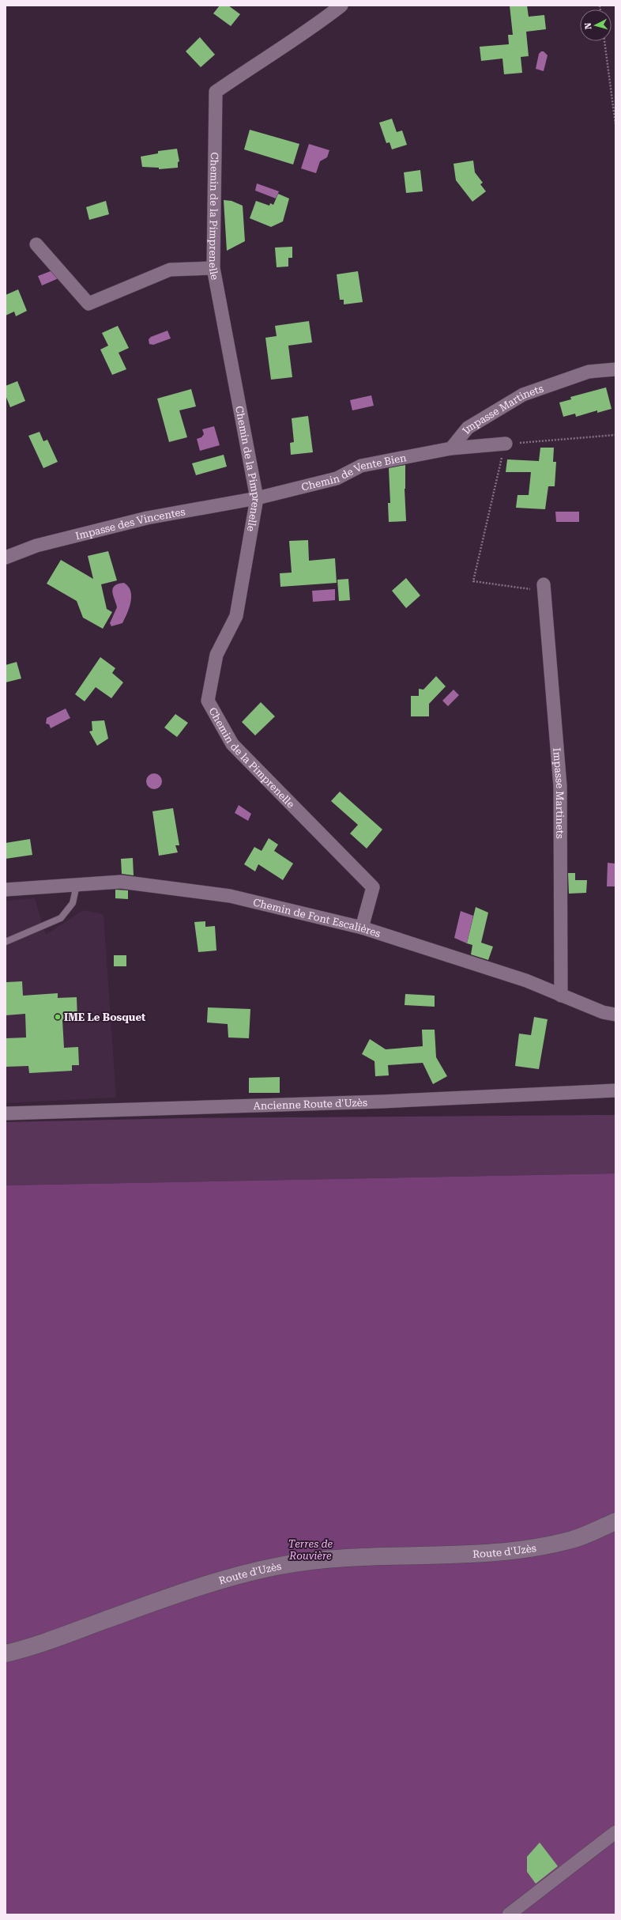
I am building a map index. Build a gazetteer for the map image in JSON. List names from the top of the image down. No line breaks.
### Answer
{"streets":{"main road":["Route d'Uzès"],"street":["Chemin de la Pimprenelle","Impasse Martinets","Chemin de Vente Bien","Impasse des Vincentes","Chemin de Font Escalières","Ancienne Route d'Uzès"]},"crossings":[["Chemin de la Pimprenelle","Chemin de Vente Bien"],["Chemin de la Pimprenelle","Impasse des Vincentes"],["Chemin de la Pimprenelle","Chemin de Font Escalières"],["Impasse Martinets","Chemin de Vente Bien"],["Impasse Martinets","Chemin de Font Escalières"],["Chemin de Vente Bien","Impasse des Vincentes"]],"parks":["Terres de Rouvière"],"places":["IME Le Bosquet"],"north":"left"}
